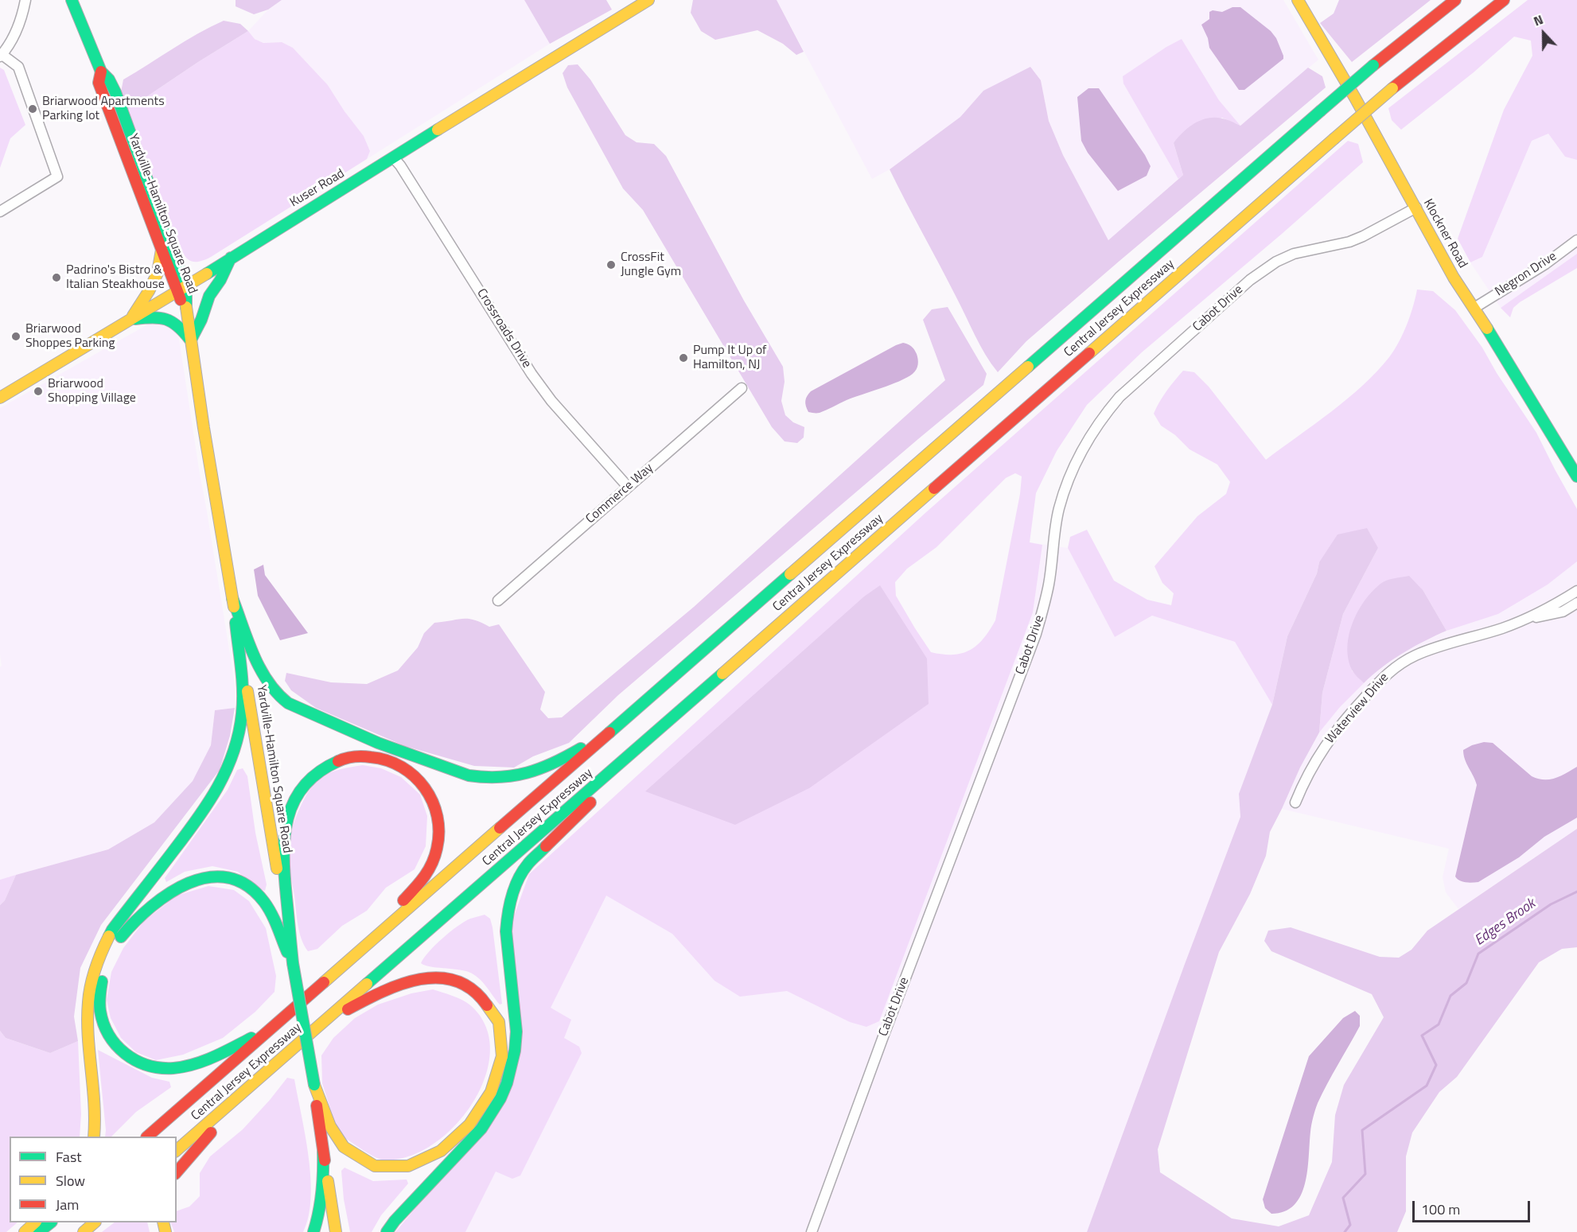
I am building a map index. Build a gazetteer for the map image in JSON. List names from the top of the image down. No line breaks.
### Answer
{"streets":{"main road":["Kuser Road","Yardville-Hamilton Square Road","Klockner Road","Central Jersey Expressway"],"street":["Negron Drive","Cabot Drive","Crossroads Drive","Commerce Way","Waterview Drive"]},"crossings":[["Kuser Road","Yardville-Hamilton Square Road"],["Kuser Road","Crossroads Drive"],["Klockner Road","Negron Drive"],["Klockner Road","Cabot Drive"],["Crossroads Drive","Commerce Way"]],"water":["Edges Brook"],"places":["Briarwood Apartments Parking lot","CrossFit Jungle Gym","Padrino's Bistro & Italian Steakhouse","Briarwood Shoppes Parking","Pump It Up of Hamilton, NJ","Briarwood Shopping Village"],"legend":["Fast","Slow","Jam"],"scale_bar":"100 m","north":"top"}
